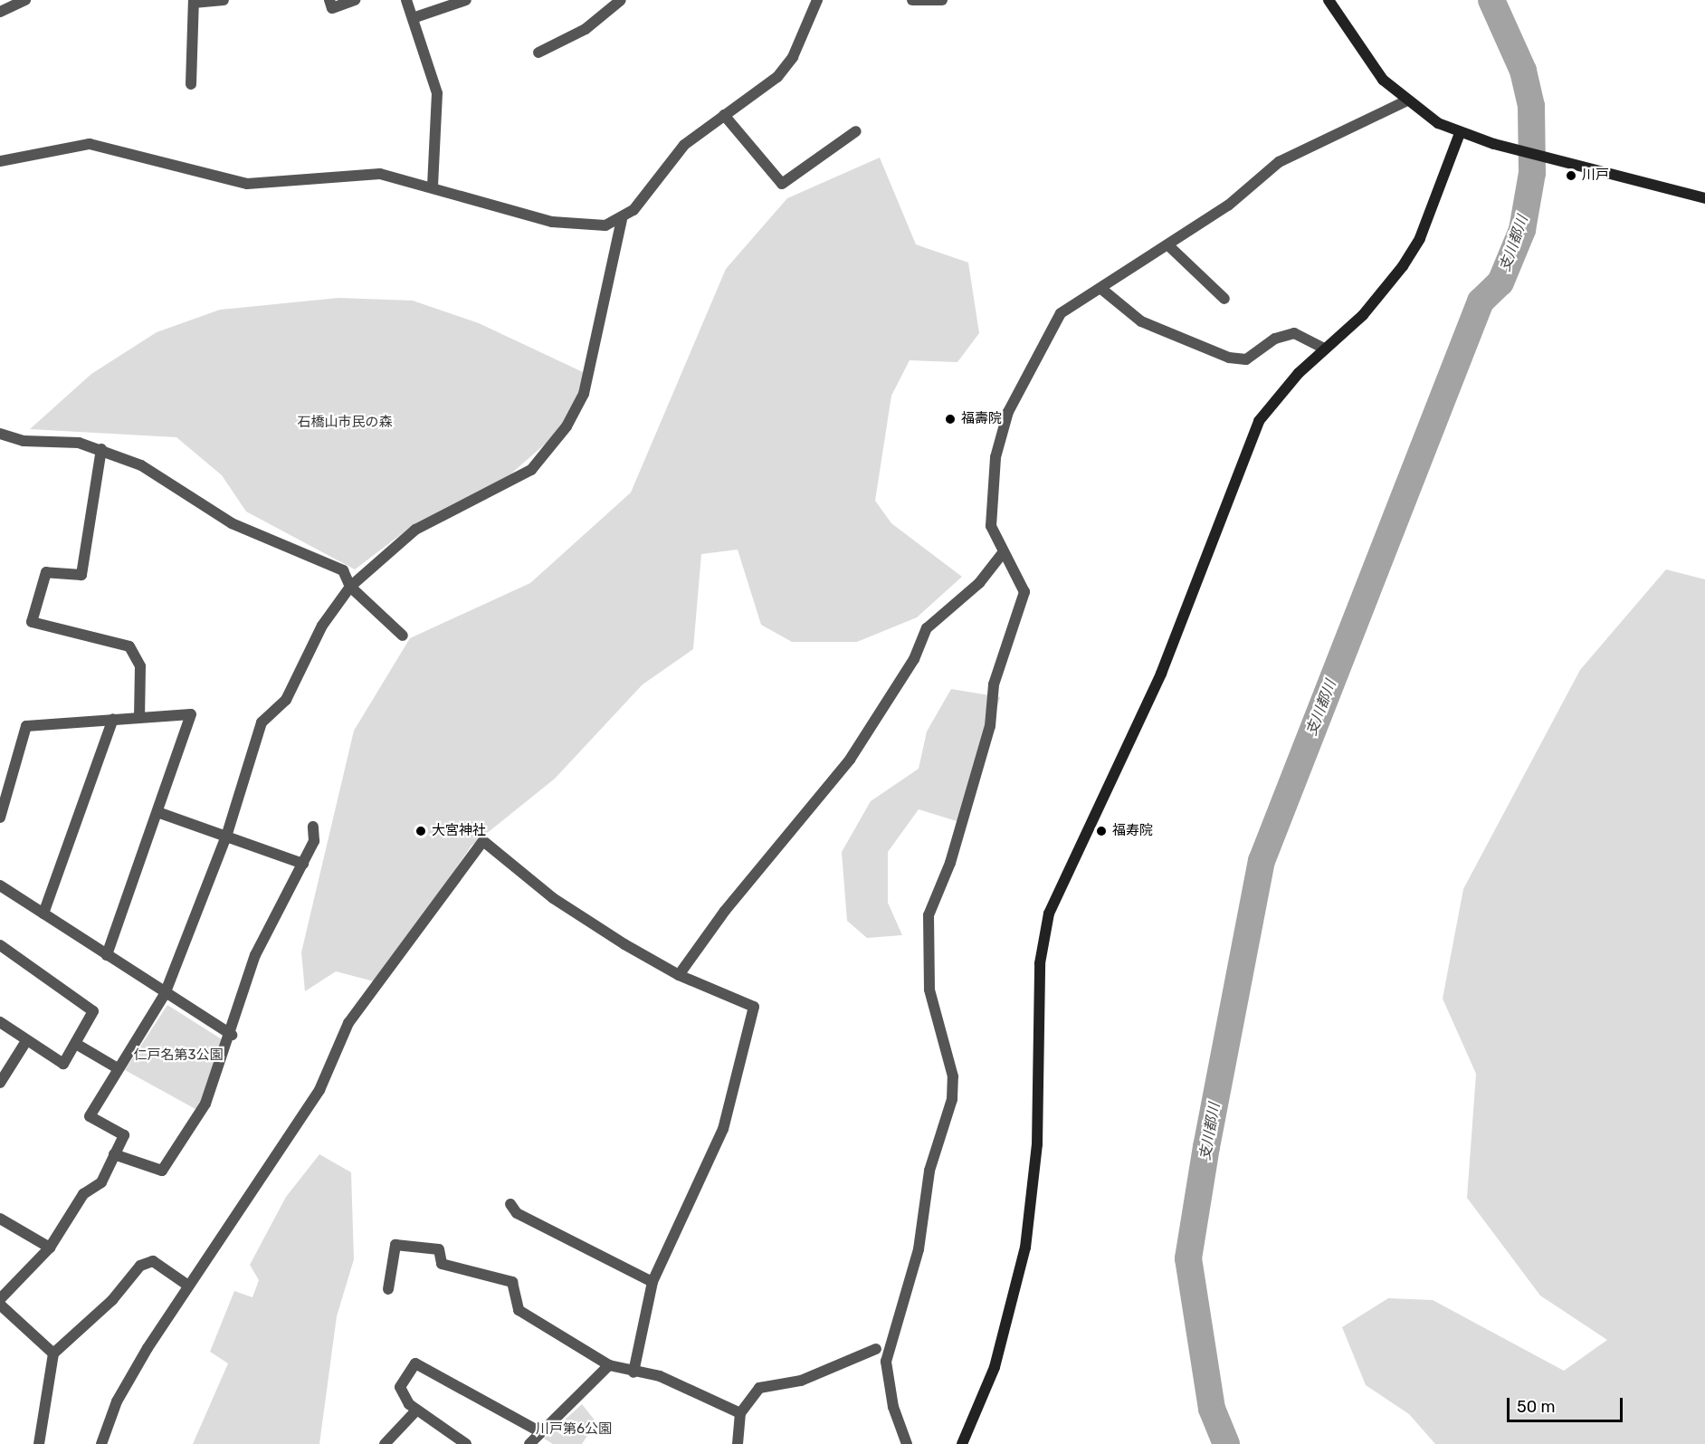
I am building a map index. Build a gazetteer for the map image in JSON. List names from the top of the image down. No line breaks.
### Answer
{"water":["支川都川"],"parks":["石橋山市民の森","仁戸名第3公園","川戸第6公園"],"places":["川戸","福壽院","大宮神社","福寿院"],"scale_bar":"50 m"}
